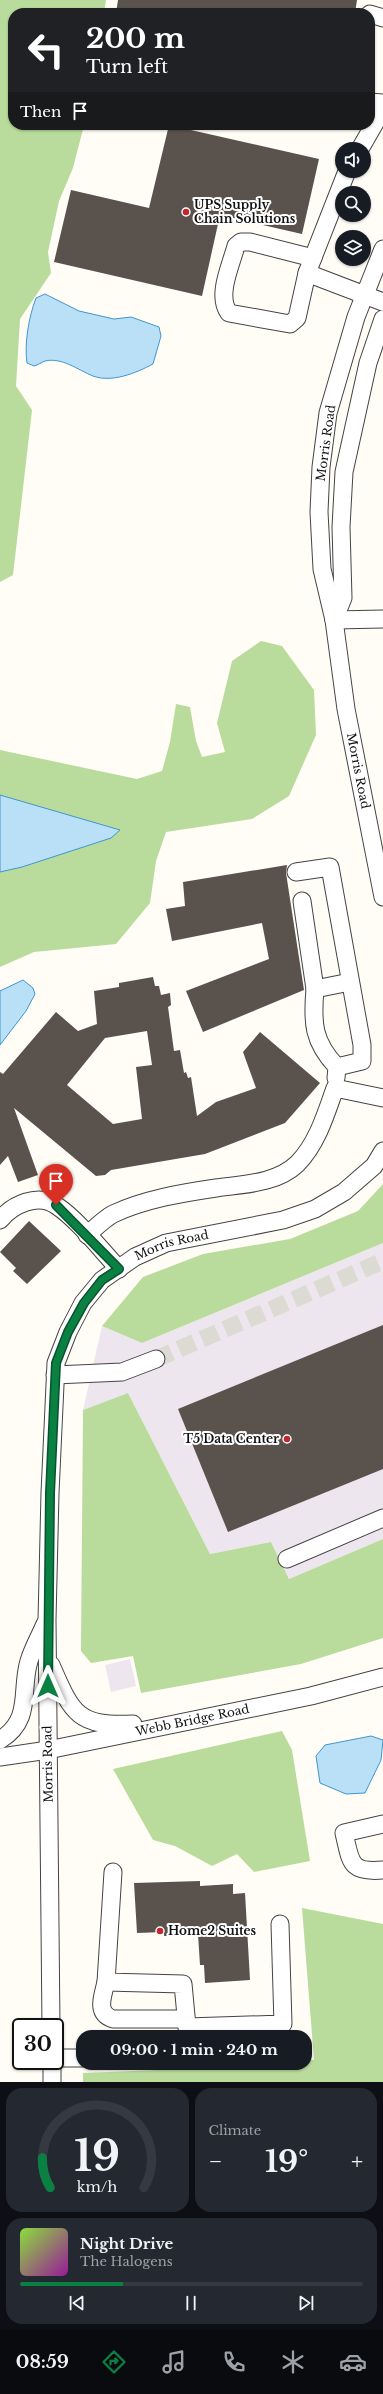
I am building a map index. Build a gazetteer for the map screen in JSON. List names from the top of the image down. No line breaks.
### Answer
{"streets":{"street":["Morris Road","Webb Bridge Road"]},"crossings":[["Morris Road","Webb Bridge Road"]],"places":["UPS Supply Chain Solutions","T5 Data Center","Home2 Suites"],"page":{"turn":["200 m","Turn left"],"then":"Then","limit":"30","trip":"09:00 · 1 min · 240 m","tile":"Climate","heat":["−","19°","+"],"song":["Night Drive","The Halogens"],"tabs":"08:59","gauge":["19","km/h"]}}
